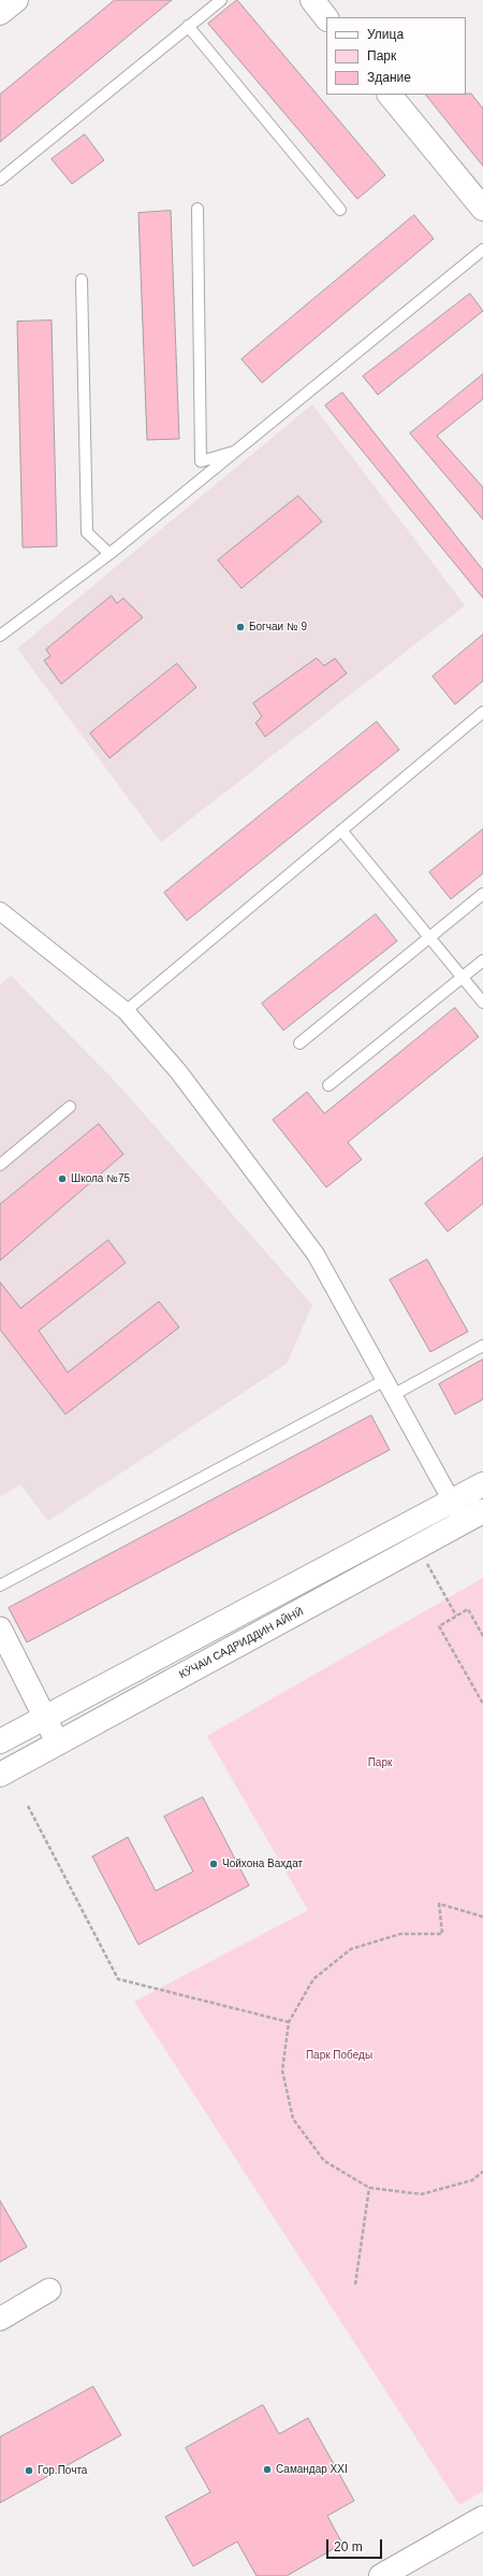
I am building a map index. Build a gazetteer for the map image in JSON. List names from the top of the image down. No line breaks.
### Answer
{"streets":{"street":["КӮЧАИ САДРИДДИН АЙНӢ"]},"parks":["Парк","Парк Победы"],"places":["Богчаи № 9","Школа №75","Чойхона Вахдат","Самандар XXI","Гор.Почта"],"legend":["Улица","Парк","Здание"],"scale_bar":"20 m"}
